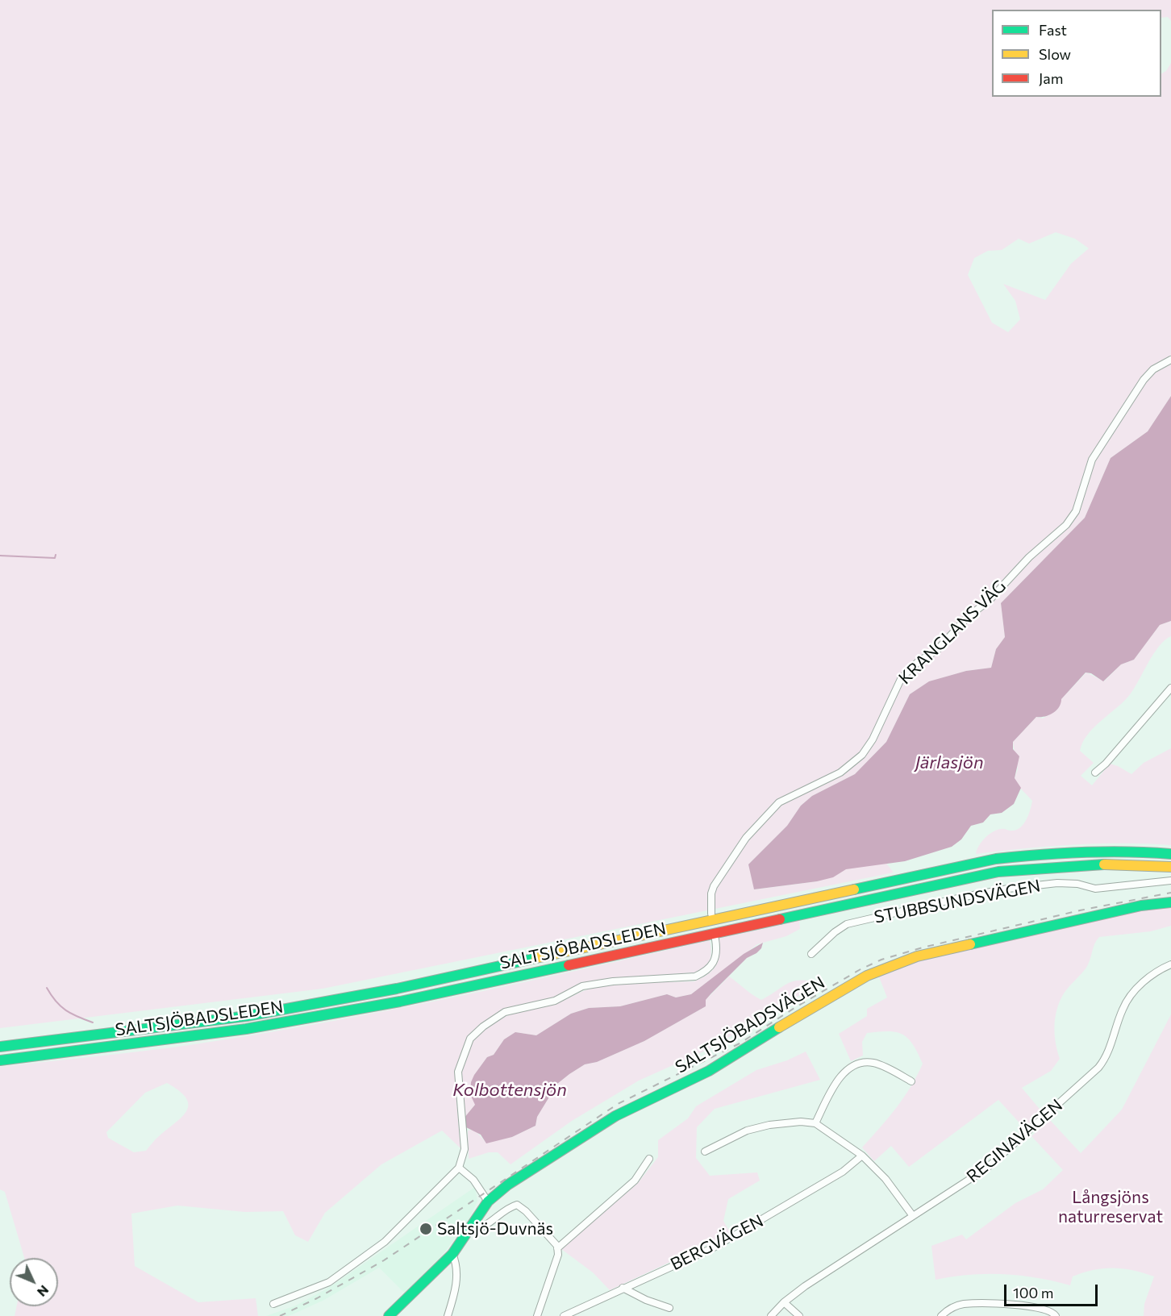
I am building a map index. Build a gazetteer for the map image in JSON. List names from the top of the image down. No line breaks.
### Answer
{"streets":{"main road":["SALTSJÖBADSLEDEN","SALTSJÖBADSVÄGEN"],"street":["KRANGLANS VÄG","STUBBSUNDSVÄGEN","REGINAVÄGEN","BERGVÄGEN"]},"water":["Järlasjön","Kolbottensjön"],"parks":["Långsjöns naturreservat"],"places":["Saltsjö-Duvnäs"],"legend":["Fast","Slow","Jam"],"scale_bar":"100 m","north":"bottom right"}
